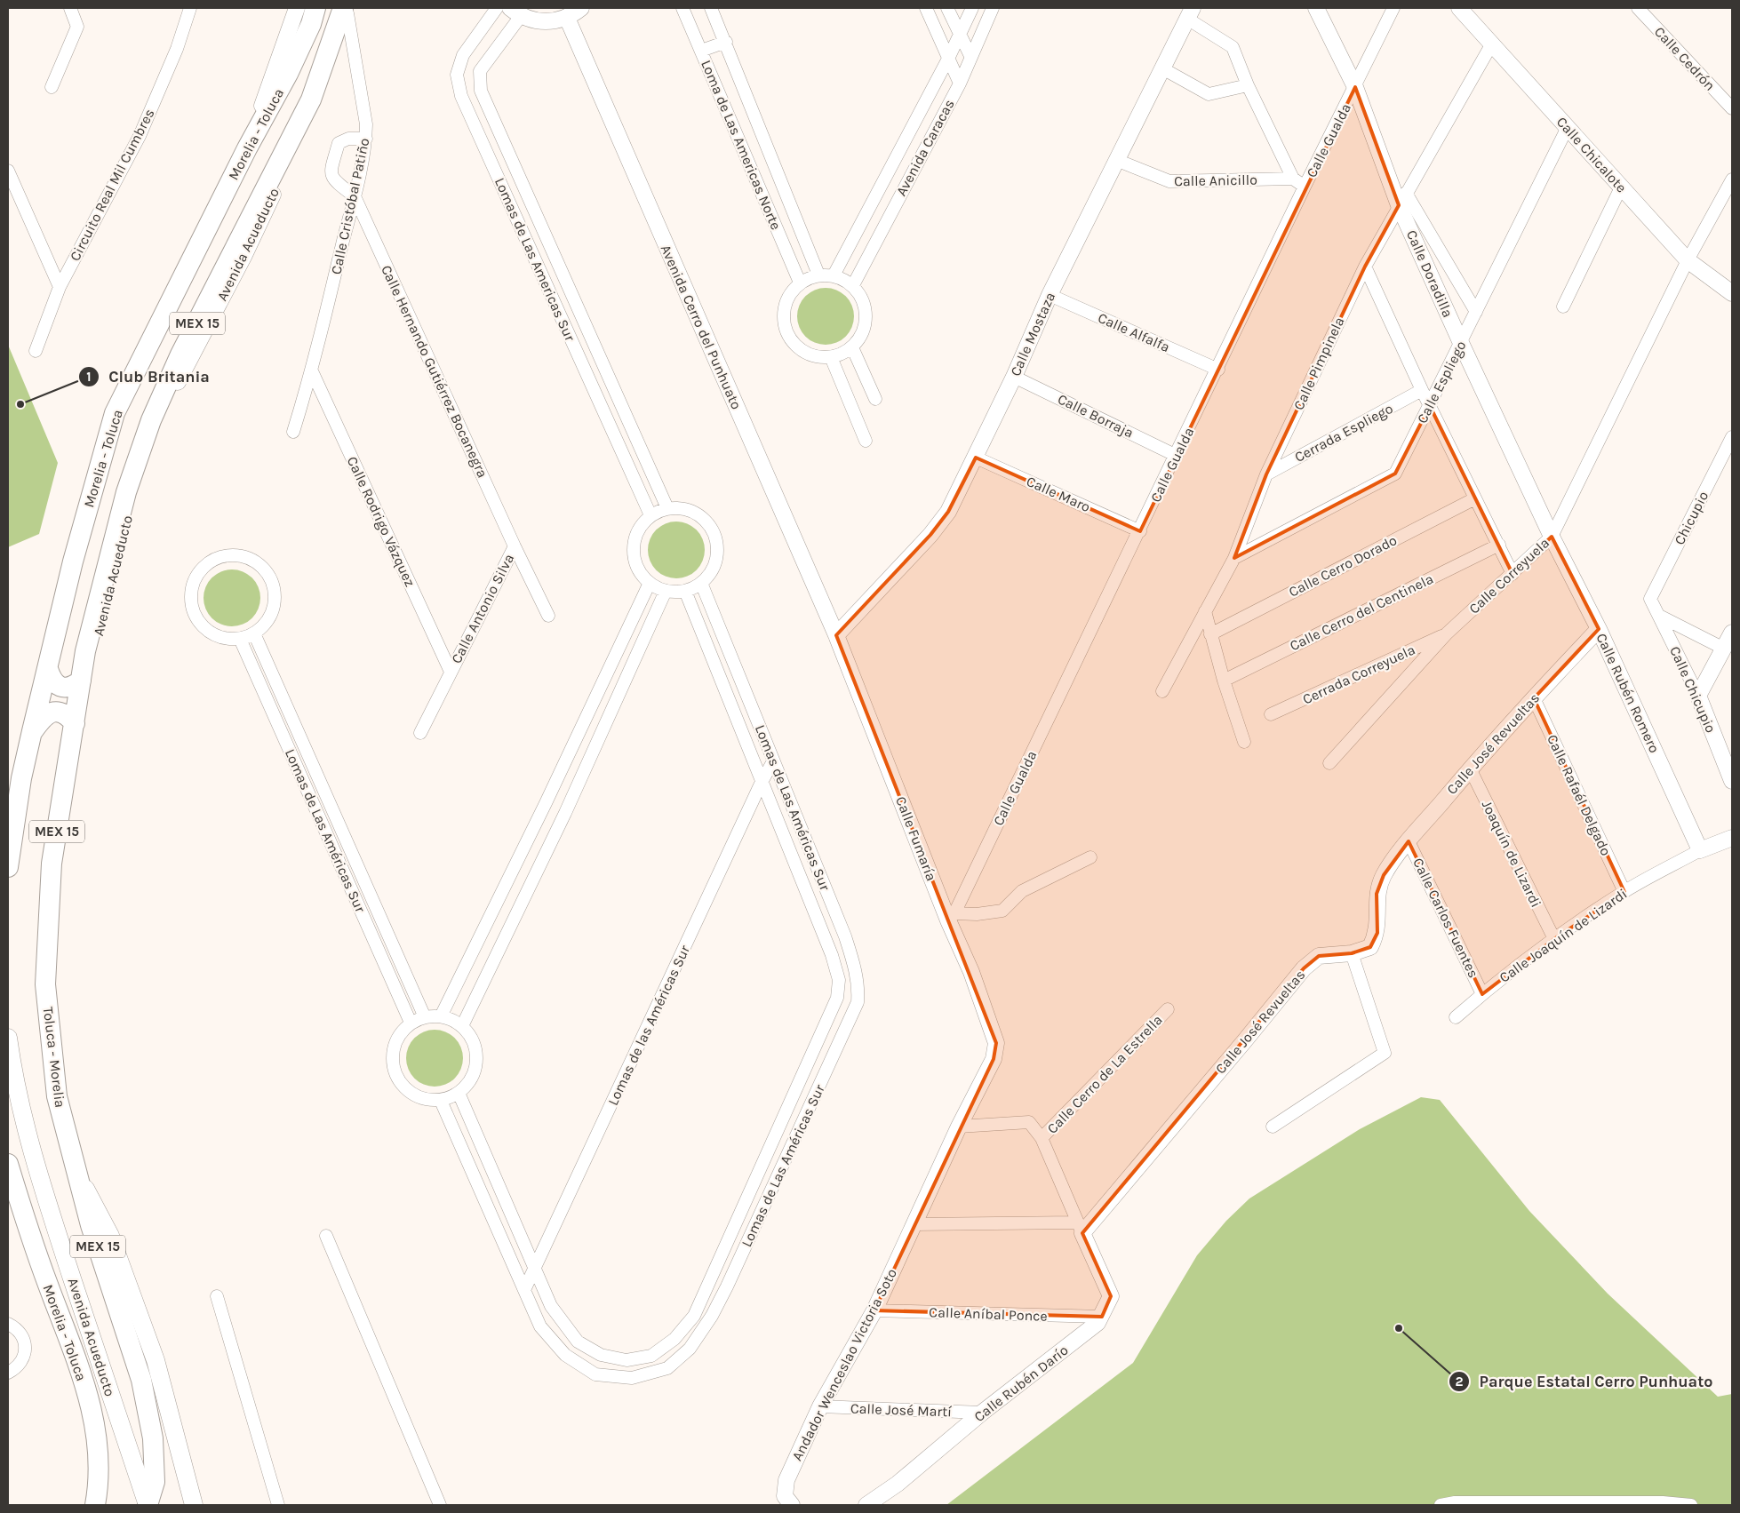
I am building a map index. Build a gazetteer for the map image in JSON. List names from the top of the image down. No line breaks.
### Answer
{"streets":{"main road":["Morelia - Toluca","Avenida Acueducto","MEX 15","Toluca - Morelia"],"street":["Calle Cedrón","Calle Gualda","Loma de Las Americas Norte","Avenida Caracas","Calle Chicalote","Calle Anicillo","Circuito Real Mil Cumbres","Calle Cristóbal Patiño","Lomas de Las Americas Sur","Calle Doradilla","Avenida Cerro del Punhuato","Calle Alfalfa","Calle Mostaza","Calle Pimpinela","Calle Hernando Gutiérrez Bocanegra","Calle Espliego","Calle Borraja","Cerrada Espliego","Calle Maro","Chicupio","Calle Rodrigo Vázquez","Calle Cerro Dorado","Calle Correyuela","Calle Antonio Silva","Calle Cerro del Centinela","Cerrada Correyuela","Calle Chicupio","Calle Rubén Romero","Calle José Revueltas","Calle Rafaél Delgado","Lomas de Las Américas Sur","Calle Fumaría","Joaquín de Lizardi","Calle Carlos Fuentes","Calle Joaquín de Lizardi","Lomas de las Américas Sur","Calle Cerro de La Estrella","Calle Aníbal Ponce","Andador Wenceslao Victoria Soto","Calle Rubén Darío","Calle José Martí"]},"crossings":[["Calle Gualda","Calle Doradilla"],["Calle Gualda","Calle Alfalfa"],["Calle Gualda","Calle Borraja"],["Calle Gualda","Calle Maro"],["Calle Gualda","Calle Fumaría"],["Loma de Las Americas Norte","Avenida Caracas"],["Calle Chicalote","Calle Pimpinela"],["Calle Chicalote","Calle Espliego"],["Calle Chicalote","Calle Correyuela"],["Calle Anicillo","Calle Mostaza"],["Calle Cristóbal Patiño","Avenida Acueducto"],["Calle Cristóbal Patiño","Calle Hernando Gutiérrez Bocanegra"],["Calle Cristóbal Patiño","Calle Rodrigo Vázquez"],["Calle Cristóbal Patiño","Toluca - Morelia"],["Avenida Acueducto","Toluca - Morelia"],["Lomas de Las Americas Sur","Lomas de Las Américas Sur"],["Calle Doradilla","Calle Pimpinela"],["Calle Doradilla","Calle Espliego"],["Calle Doradilla","Calle Correyuela"],["Calle Doradilla","Calle Rubén Romero"],["Avenida Cerro del Punhuato","Calle Mostaza"],["Avenida Cerro del Punhuato","Calle Fumaría"],["Calle Alfalfa","Calle Mostaza"],["Calle Mostaza","Calle Borraja"],["Calle Mostaza","Calle Maro"],["Calle Mostaza","Calle Fumaría"],["Calle Pimpinela","Calle Espliego"],["Calle Pimpinela","Cerrada Espliego"],["Calle Hernando Gutiérrez Bocanegra","Calle Antonio Silva"],["Chicupio","Calle Chicupio"],["Calle Rodrigo Vázquez","Calle Antonio Silva"],["Calle Correyuela","Cerrada Correyuela"],["Calle Correyuela","Calle Rubén Romero"],["Calle Rubén Romero","Calle José Revueltas"],["Calle Rubén Romero","Calle Joaquín de Lizardi"],["Calle José Revueltas","Calle Rafaél Delgado"],["Calle José Revueltas","Joaquín de Lizardi"],["Calle José Revueltas","Calle Carlos Fuentes"],["Calle José Revueltas","Calle Rubén Darío"],["Calle Rafaél Delgado","Calle Joaquín de Lizardi"],["Lomas de Las Américas Sur","Lomas de las Américas Sur"],["Calle Fumaría","Andador Wenceslao Victoria Soto"],["Joaquín de Lizardi","Calle Joaquín de Lizardi"],["Calle Carlos Fuentes","Calle Joaquín de Lizardi"],["Calle Aníbal Ponce","Andador Wenceslao Victoria Soto"],["Calle Aníbal Ponce","Calle Rubén Darío"],["Andador Wenceslao Victoria Soto","Calle José Martí"],["Calle Rubén Darío","Calle José Martí"]],"places":["Club Britania","Parque Estatal Cerro Punhuato"]}
